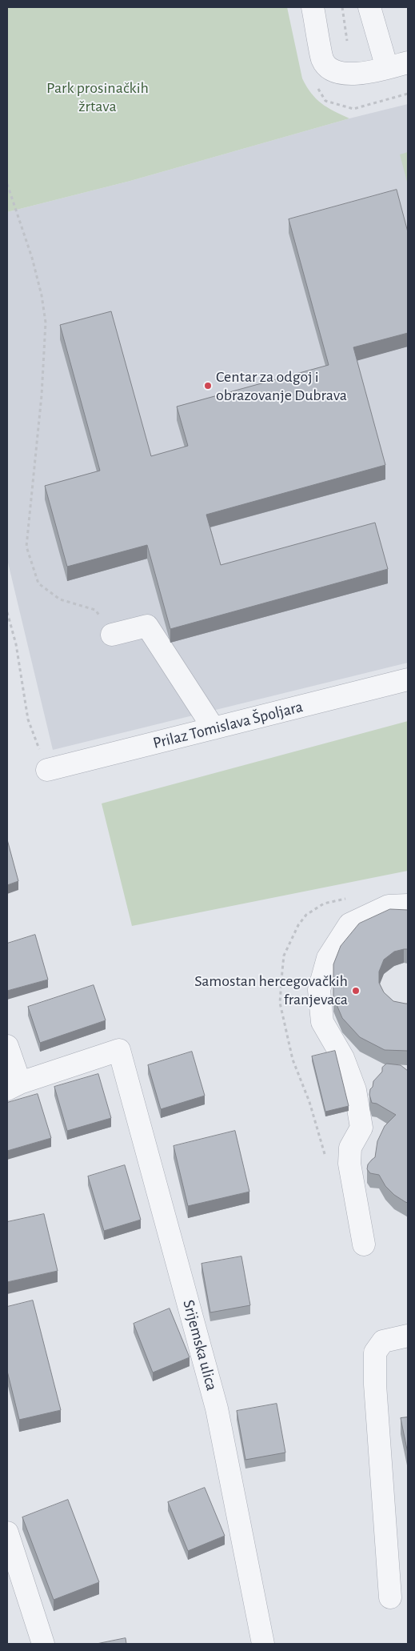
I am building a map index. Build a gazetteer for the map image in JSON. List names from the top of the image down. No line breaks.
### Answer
{"streets":{"street":["Prilaz Tomislava Špoljara","Srijemska ulica"]},"parks":["Park prosinačkih žrtava"],"places":["Centar za odgoj i obrazovanje Dubrava","Samostan hercegovačkih franjevaca"]}
